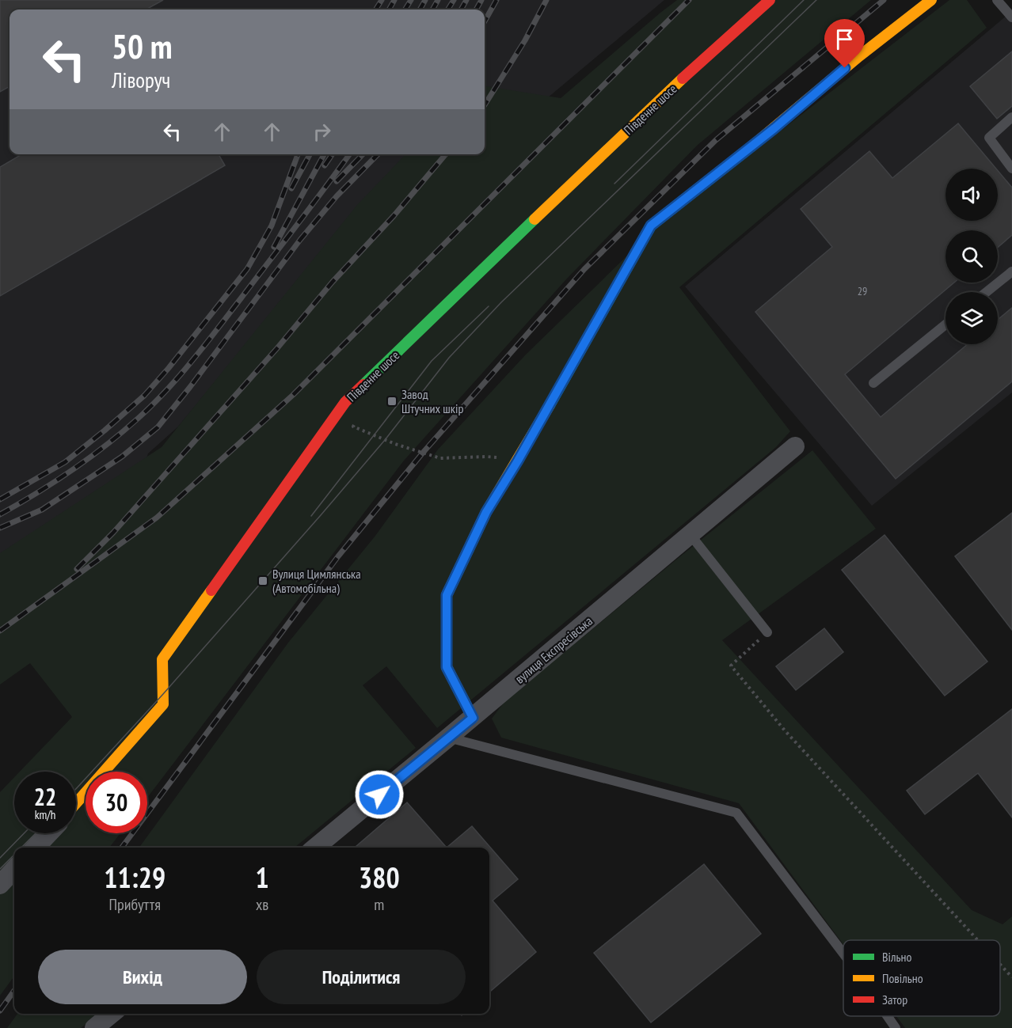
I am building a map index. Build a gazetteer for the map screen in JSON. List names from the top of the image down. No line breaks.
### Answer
{"streets":{"street":["Південне шосе","вулиця Експресівська"]},"places":{"transit":["Завод Штучних шкір","Вулиця Цимлянська (Автомобільна)"]},"house_numbers":["29"],"legend":["Вільно","Повільно","Затор"],"page":{"turn":["50 m","Ліворуч"],"speed":"22 km/h","limit":"30","eta":["11:29","Прибуття","1","хв","380","m"],"buttons":["Вихід","Поділитися"]}}
